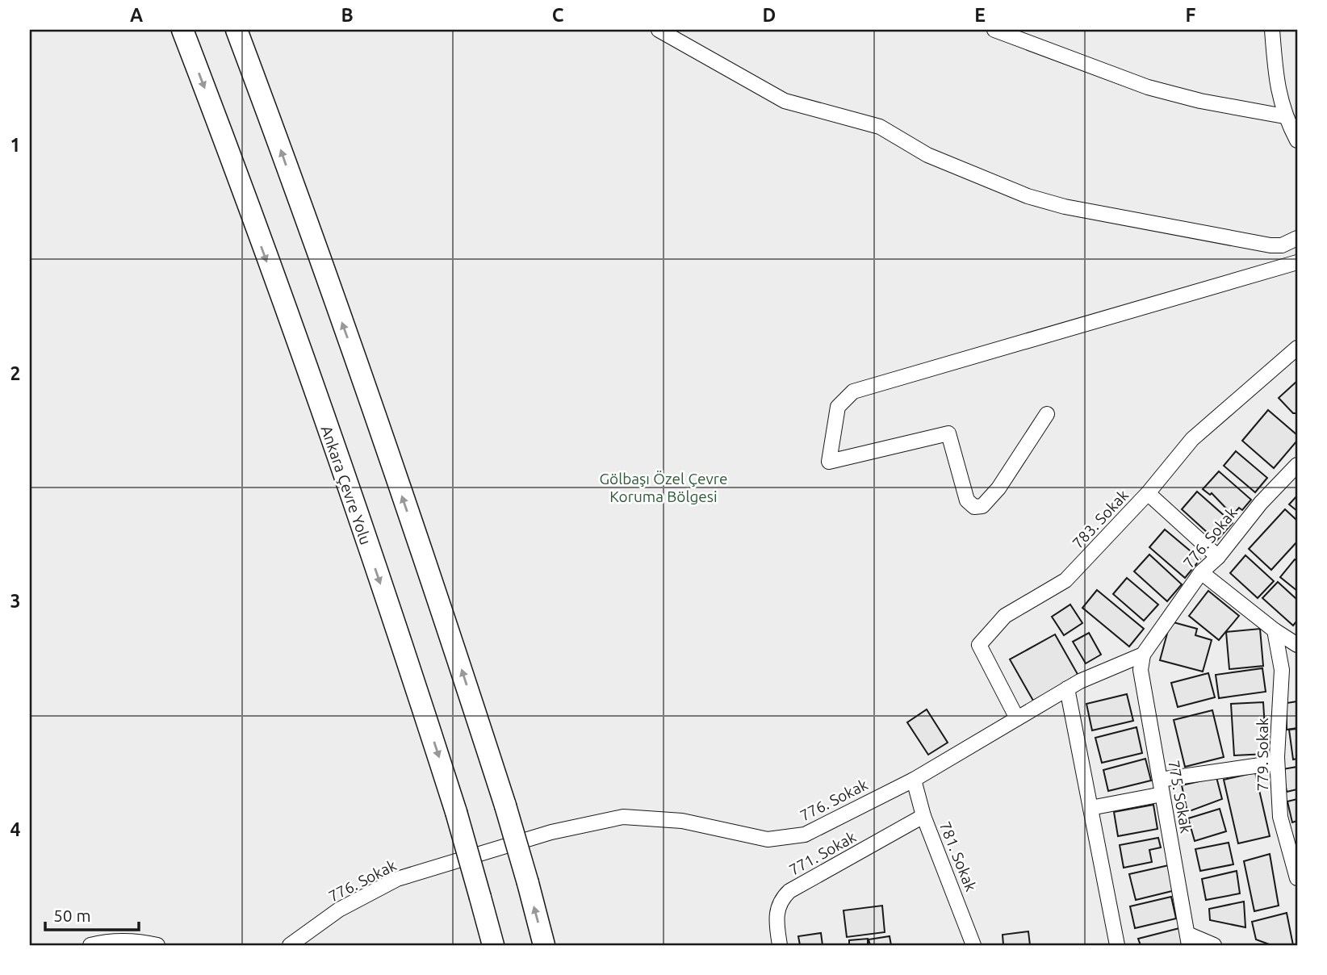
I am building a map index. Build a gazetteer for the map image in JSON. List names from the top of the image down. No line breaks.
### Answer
{"streets":{"highway":["Ankara Çevre Yolu"],"street":["783. Sokak","776. Sokak","779. Sokak","775. Sokak","771. Sokak","781. Sokak"]},"crossings":[["783. Sokak","776. Sokak"],["776. Sokak","775. Sokak"],["776. Sokak","781. Sokak"],["771. Sokak","781. Sokak"]],"parks":["Gölbaşı Özel Çevre Koruma Bölgesi"],"scale_bar":"50 m","grid":{"columns":["A","B","C","D","E","F"],"rows":["1","2","3","4"]}}
